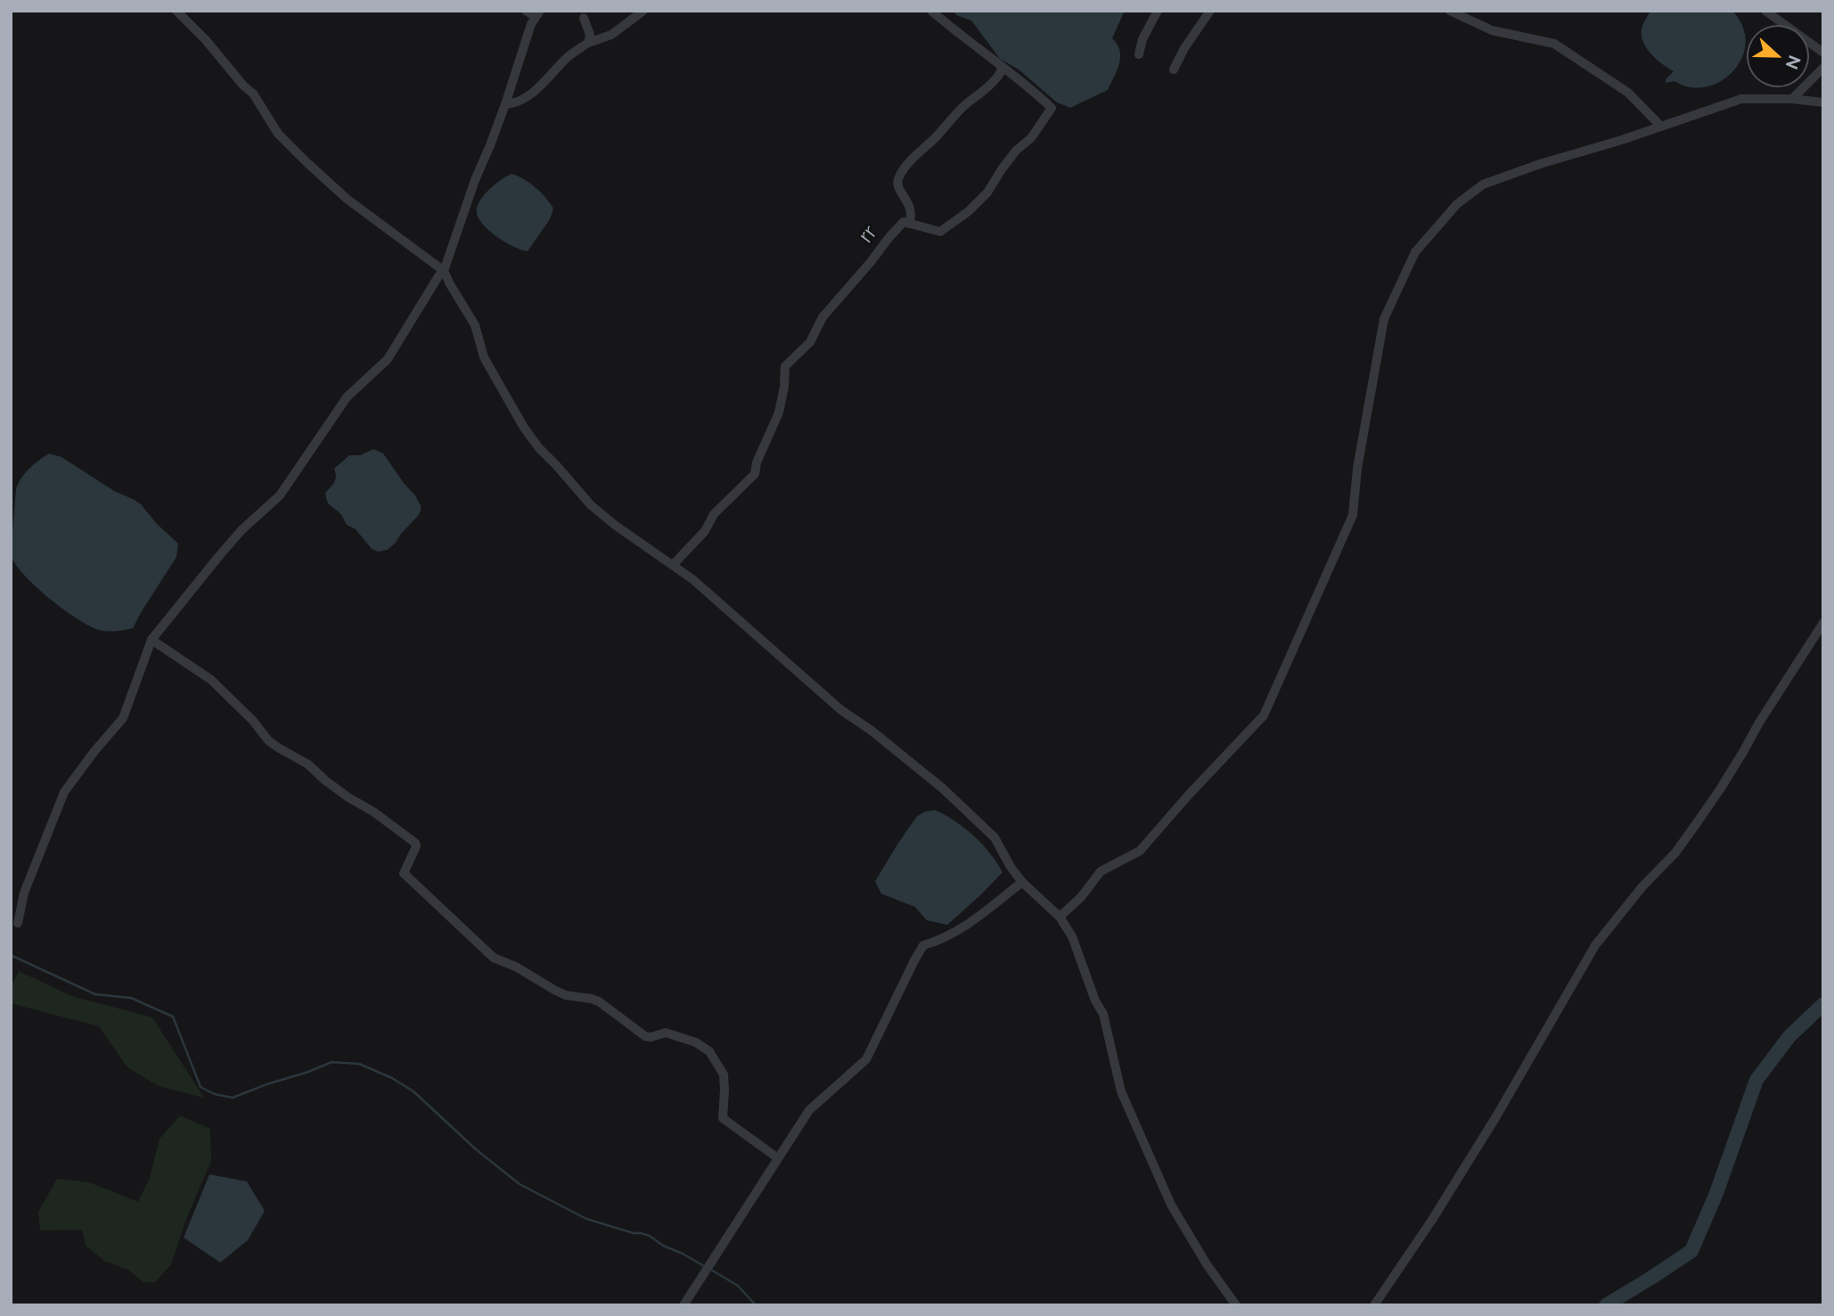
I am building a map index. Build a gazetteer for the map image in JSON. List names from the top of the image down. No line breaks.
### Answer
{"streets":{"street":["rr"]},"north":"right"}
